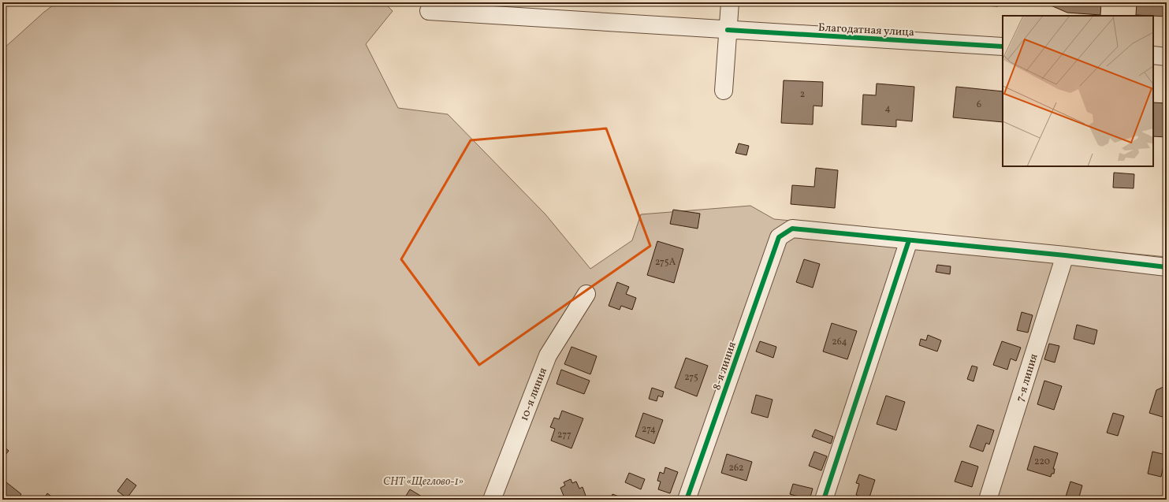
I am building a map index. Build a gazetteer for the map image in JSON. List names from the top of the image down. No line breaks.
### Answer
{"streets":{"street":["Благодатная улица","8-я линия","7-я линия","10-я линия"]},"parks":["СНТ «Щеглово-1»"],"house_numbers":["2","6","4","275А","264","275","274","277","220","262"]}
